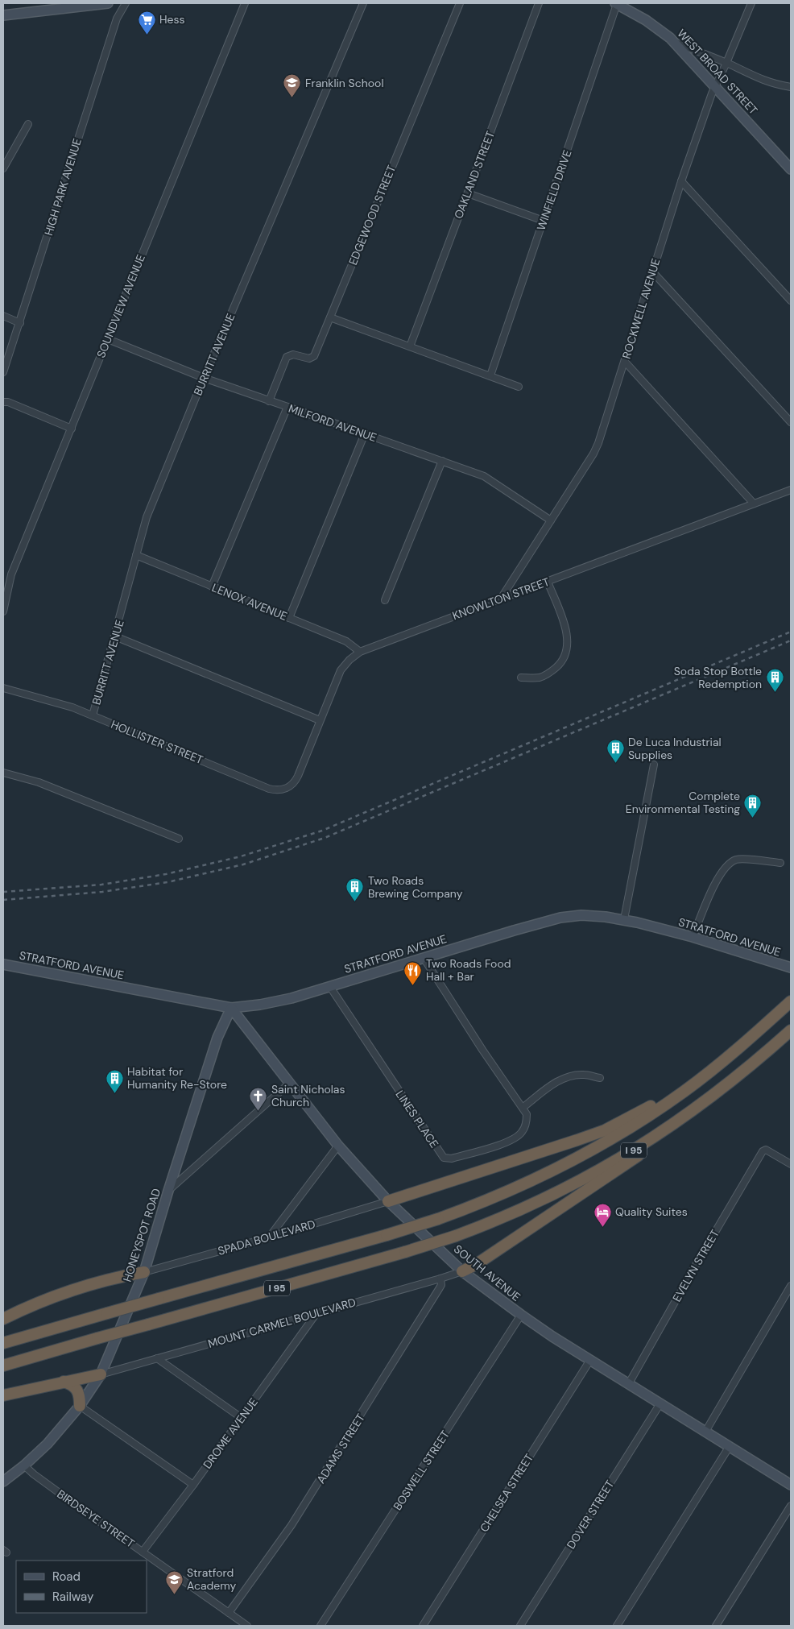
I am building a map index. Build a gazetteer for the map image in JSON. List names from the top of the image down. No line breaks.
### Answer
{"streets":{"highway":["I 95"],"main road":["WEST BROAD STREET","STRATFORD AVENUE","HONEYSPOT ROAD","SOUTH AVENUE"],"street":["OAKLAND STREET","HIGH PARK AVENUE","WINFIELD DRIVE","EDGEWOOD STREET","SOUNDVIEW AVENUE","ROCKWELL AVENUE","BURRITT AVENUE","MILFORD AVENUE","KNOWLTON STREET","LENOX AVENUE","HOLLISTER STREET","LINES PLACE","SPADA BOULEVARD","EVELYN STREET","MOUNT CARMEL BOULEVARD","DROME AVENUE","ADAMS STREET","BOSWELL STREET","CHELSEA STREET","DOVER STREET","BIRDSEYE STREET"]},"crossings":[["WEST BROAD STREET","WINFIELD DRIVE"],["WEST BROAD STREET","ROCKWELL AVENUE"],["EDGEWOOD STREET","MILFORD AVENUE"],["SOUNDVIEW AVENUE","MILFORD AVENUE"],["ROCKWELL AVENUE","MILFORD AVENUE"],["ROCKWELL AVENUE","KNOWLTON STREET"],["BURRITT AVENUE","MILFORD AVENUE"],["BURRITT AVENUE","LENOX AVENUE"],["BURRITT AVENUE","HOLLISTER STREET"],["KNOWLTON STREET","LENOX AVENUE"],["KNOWLTON STREET","HOLLISTER STREET"],["STRATFORD AVENUE","LINES PLACE"],["STRATFORD AVENUE","HONEYSPOT ROAD"],["STRATFORD AVENUE","SOUTH AVENUE"],["HONEYSPOT ROAD","SPADA BOULEVARD"],["HONEYSPOT ROAD","SOUTH AVENUE"],["HONEYSPOT ROAD","MOUNT CARMEL BOULEVARD"],["HONEYSPOT ROAD","BIRDSEYE STREET"],["SPADA BOULEVARD","SOUTH AVENUE"],["EVELYN STREET","SOUTH AVENUE"],["SOUTH AVENUE","MOUNT CARMEL BOULEVARD"],["SOUTH AVENUE","BOSWELL STREET"],["SOUTH AVENUE","CHELSEA STREET"],["SOUTH AVENUE","DOVER STREET"],["MOUNT CARMEL BOULEVARD","DROME AVENUE"],["MOUNT CARMEL BOULEVARD","ADAMS STREET"],["DROME AVENUE","BIRDSEYE STREET"],["ADAMS STREET","BIRDSEYE STREET"]],"places":{"supermarket":["Hess"],"school or university":["Franklin School","Stratford Academy"],"building":["Soda Stop Bottle Redemption","De Luca Industrial Supplies","Complete Environmental Testing","Two Roads Brewing Company","Habitat for Humanity Re-Store"],"restaurant":["Two Roads Food Hall + Bar"],"church":["Saint Nicholas Church"],"hotel":["Quality Suites"]},"legend":["Road","Railway"]}
